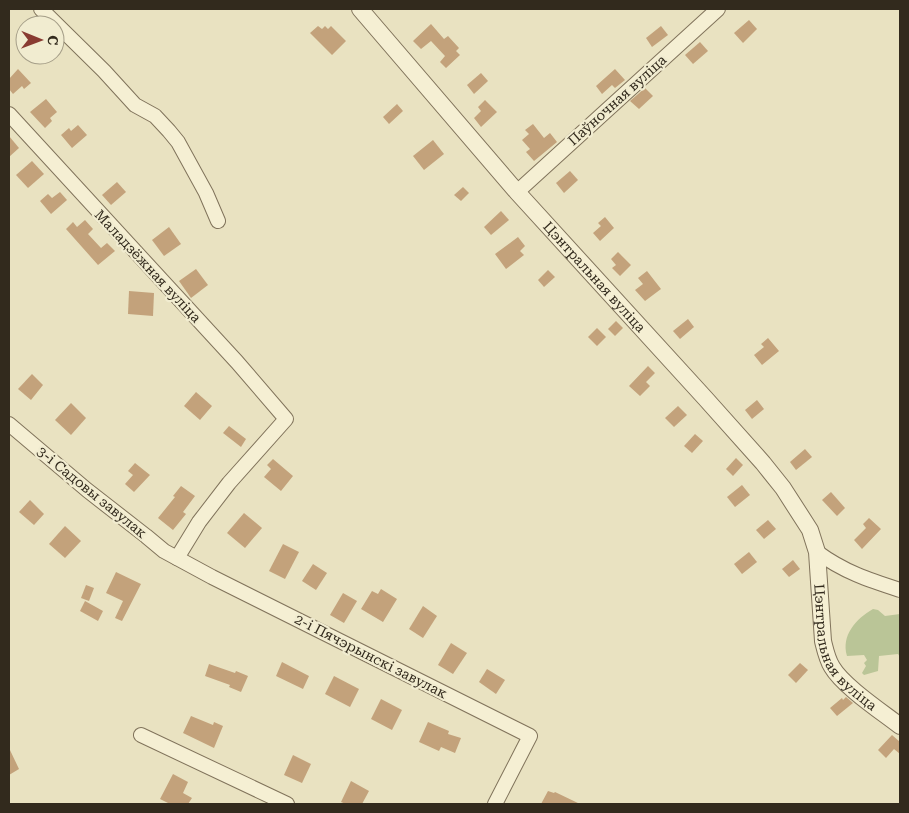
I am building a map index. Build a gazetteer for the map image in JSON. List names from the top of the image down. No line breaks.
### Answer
{"streets":{"street":["Паўночная вуліца","Маладзёжная вуліца","Цэнтральная вуліца","3-і Садовы завулак","2-і Пячэрынскі завулак"]},"crossings":[["Паўночная вуліца","Цэнтральная вуліца"],["Маладзёжная вуліца","3-і Садовы завулак"],["3-і Садовы завулак","2-і Пячэрынскі завулак"]],"north":"right"}
